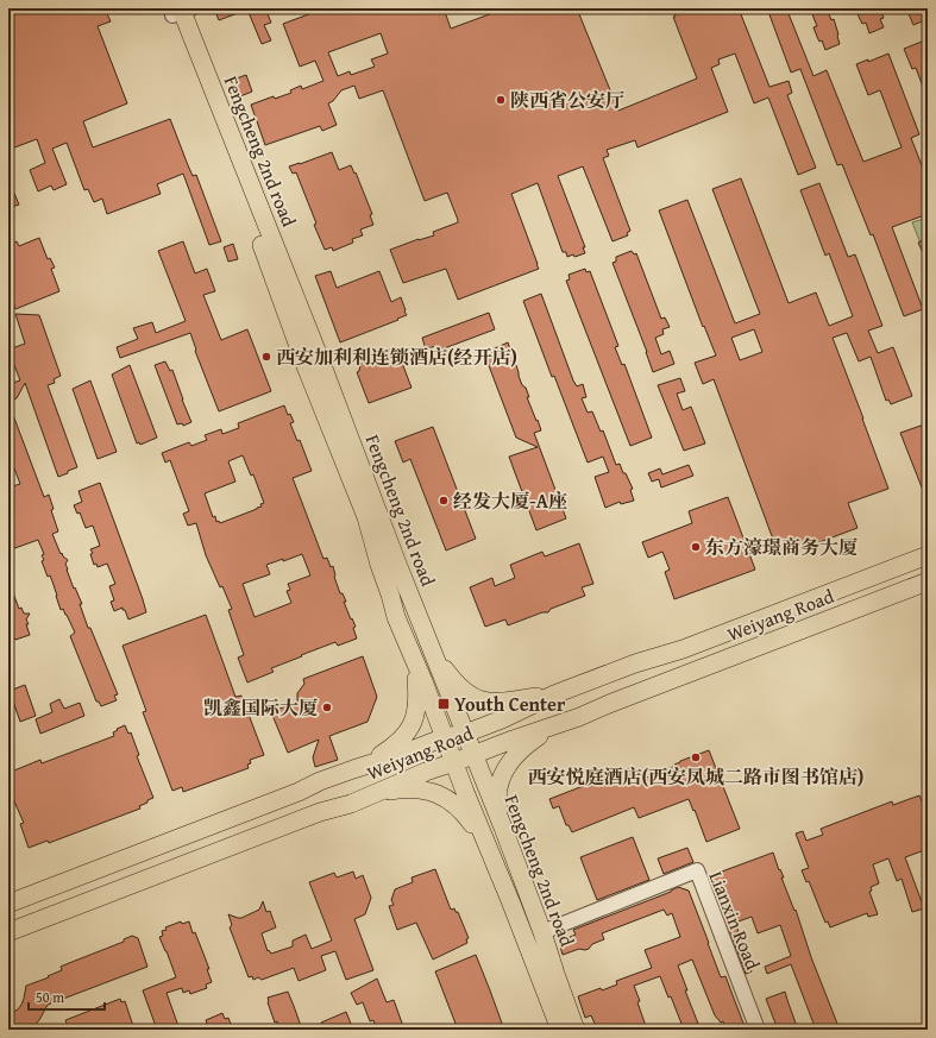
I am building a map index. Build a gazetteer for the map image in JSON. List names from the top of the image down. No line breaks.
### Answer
{"streets":{"main road":["Fengcheng 2nd road","Weiyang Road"],"street":["Lianxin Road"]},"crossings":[["Fengcheng 2nd road","Weiyang Road"],["Fengcheng 2nd road","Lianxin Road"]],"places":{"other":["陕西省公安厅","西安加利利连锁酒店(经开店)","经发大厦-A座","东方濠璟商务大厦","凯鑫国际大厦","西安悦庭酒店(西安凤城二路市图书馆店)"],"transit":["Youth Center"]},"scale_bar":"50 m"}
